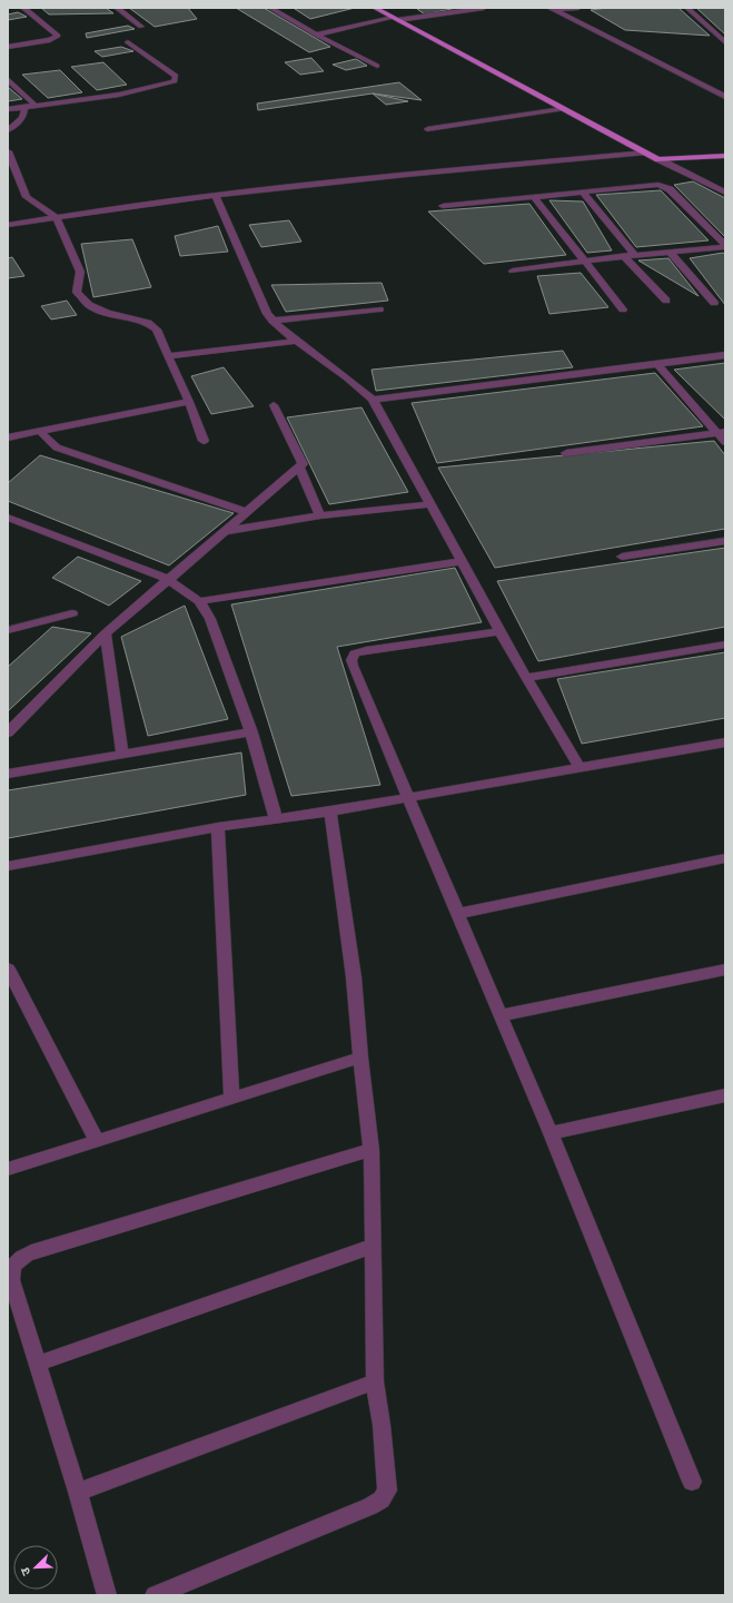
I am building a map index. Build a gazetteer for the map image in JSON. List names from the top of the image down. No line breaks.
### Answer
{"north":"bottom left"}
